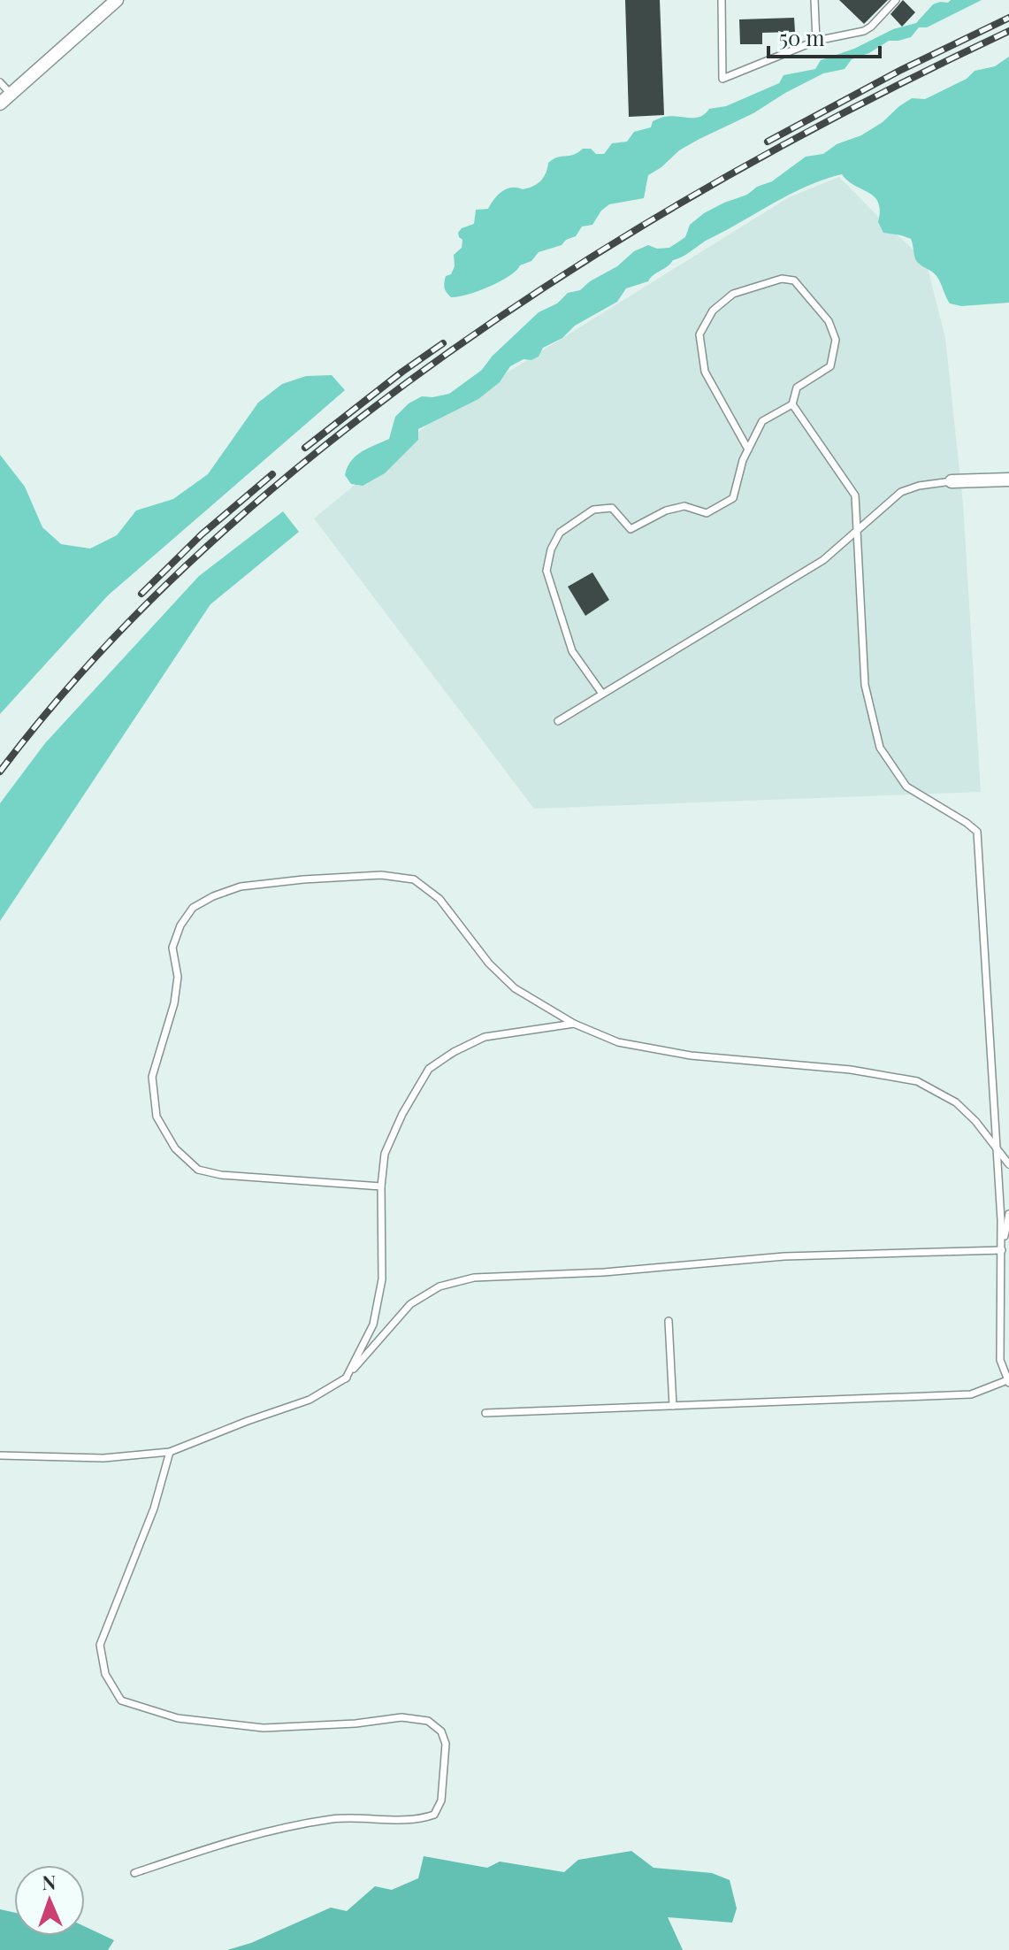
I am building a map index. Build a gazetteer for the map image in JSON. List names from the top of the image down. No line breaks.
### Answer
{"scale_bar":"50 m","north":"top"}
